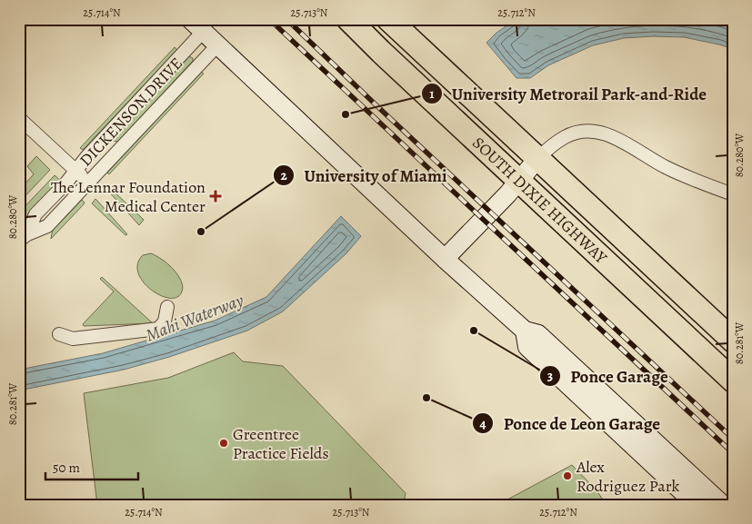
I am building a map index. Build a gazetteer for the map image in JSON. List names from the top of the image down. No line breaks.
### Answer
{"streets":{"highway":["SOUTH DIXIE HIGHWAY"],"street":["DICKENSON DRIVE"]},"water":["Mahi Waterway"],"places":{"other":["University Metrorail Park-and-Ride","University of Miami","Ponce Garage","Ponce de Leon Garage","Greentree Practice Fields","Alex Rodriguez Park"],"health":["The Lennar Foundation Medical Center"]},"scale_bar":"50 m","coordinates":["25.714°N","25.713°N","25.712°N","80.280°W","80.281°W"]}
